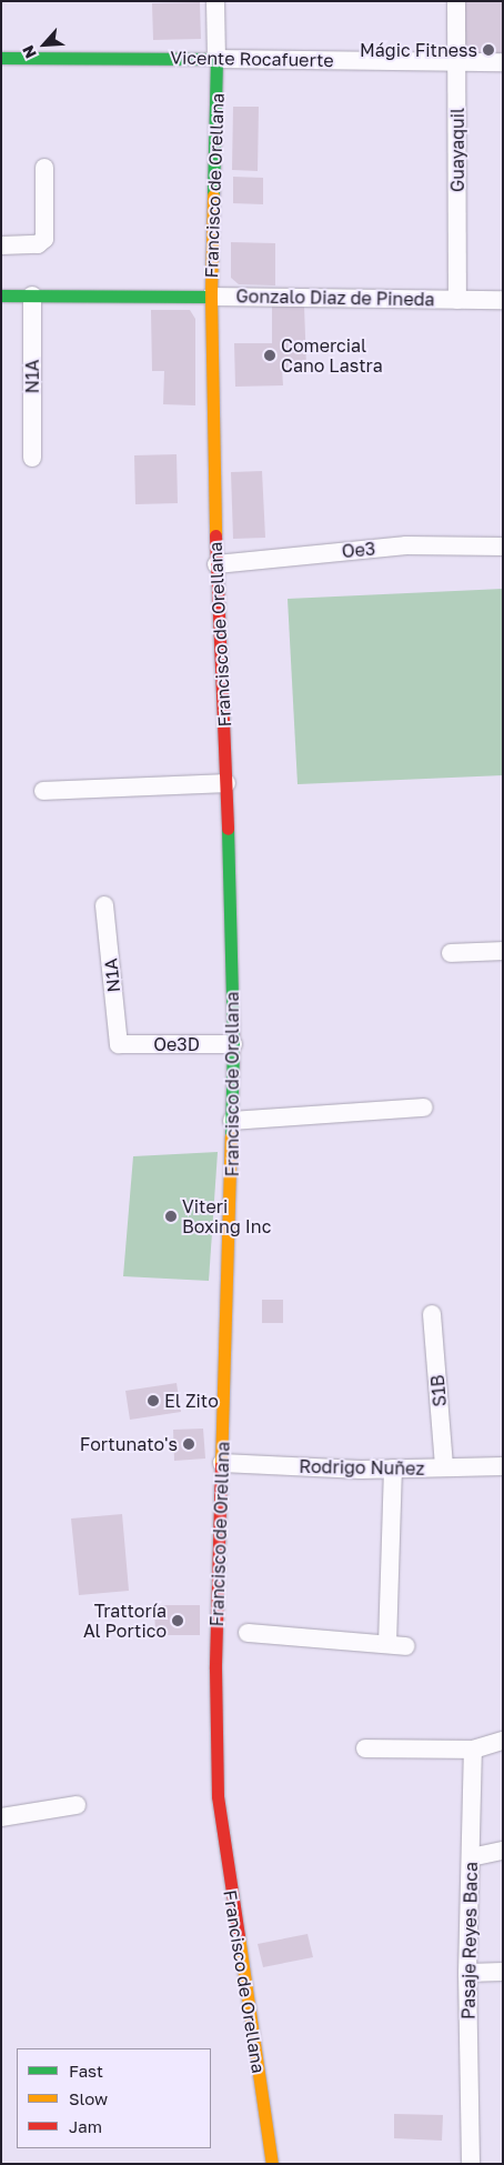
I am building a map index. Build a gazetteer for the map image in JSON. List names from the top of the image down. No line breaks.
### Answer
{"streets":{"street":["Vicente Rocafuerte","Guayaquil","Francisco de Orellana","Gonzalo Diaz de Pineda","N1A","Oe3","Oe3D","S1B","Rodrigo Nuñez","Pasaje Reyes Baca"]},"crossings":[["Vicente Rocafuerte","Guayaquil"],["Vicente Rocafuerte","Francisco de Orellana"],["Guayaquil","Gonzalo Diaz de Pineda"],["Francisco de Orellana","Gonzalo Diaz de Pineda"],["Francisco de Orellana","Oe3"],["Francisco de Orellana","Oe3D"],["Francisco de Orellana","Rodrigo Nuñez"],["Gonzalo Diaz de Pineda","N1A"],["N1A","Oe3D"],["S1B","Rodrigo Nuñez"]],"places":["Mágic Fitness","Comercial Cano Lastra","Viteri Boxing Inc","El Zito","Fortunato's","Trattoría Al Portico"],"legend":["Fast","Slow","Jam"],"north":"bottom left"}
